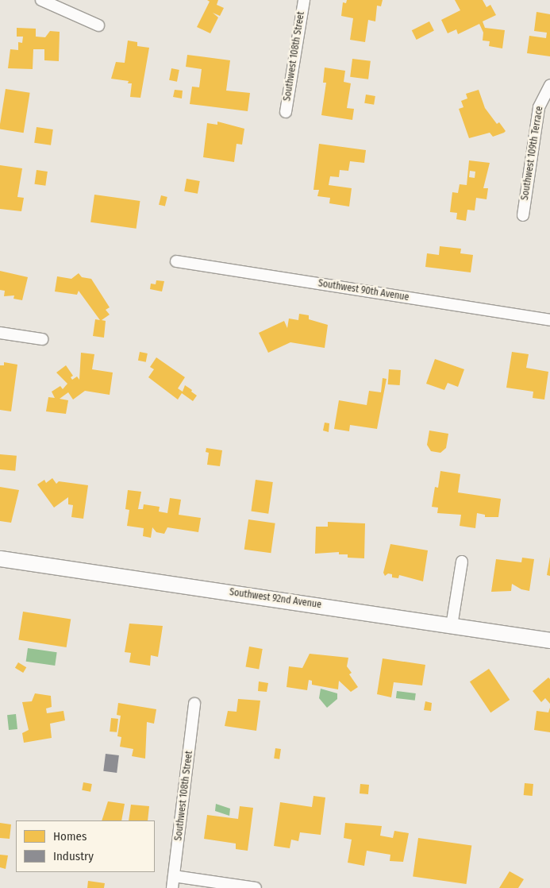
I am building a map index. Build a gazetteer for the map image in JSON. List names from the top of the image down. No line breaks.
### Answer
{"streets":{"street":["Southwest 108th Street","Southwest 109th Terrace","Southwest 90th Avenue","Southwest 92nd Avenue"]},"legend":["Homes","Industry"]}
